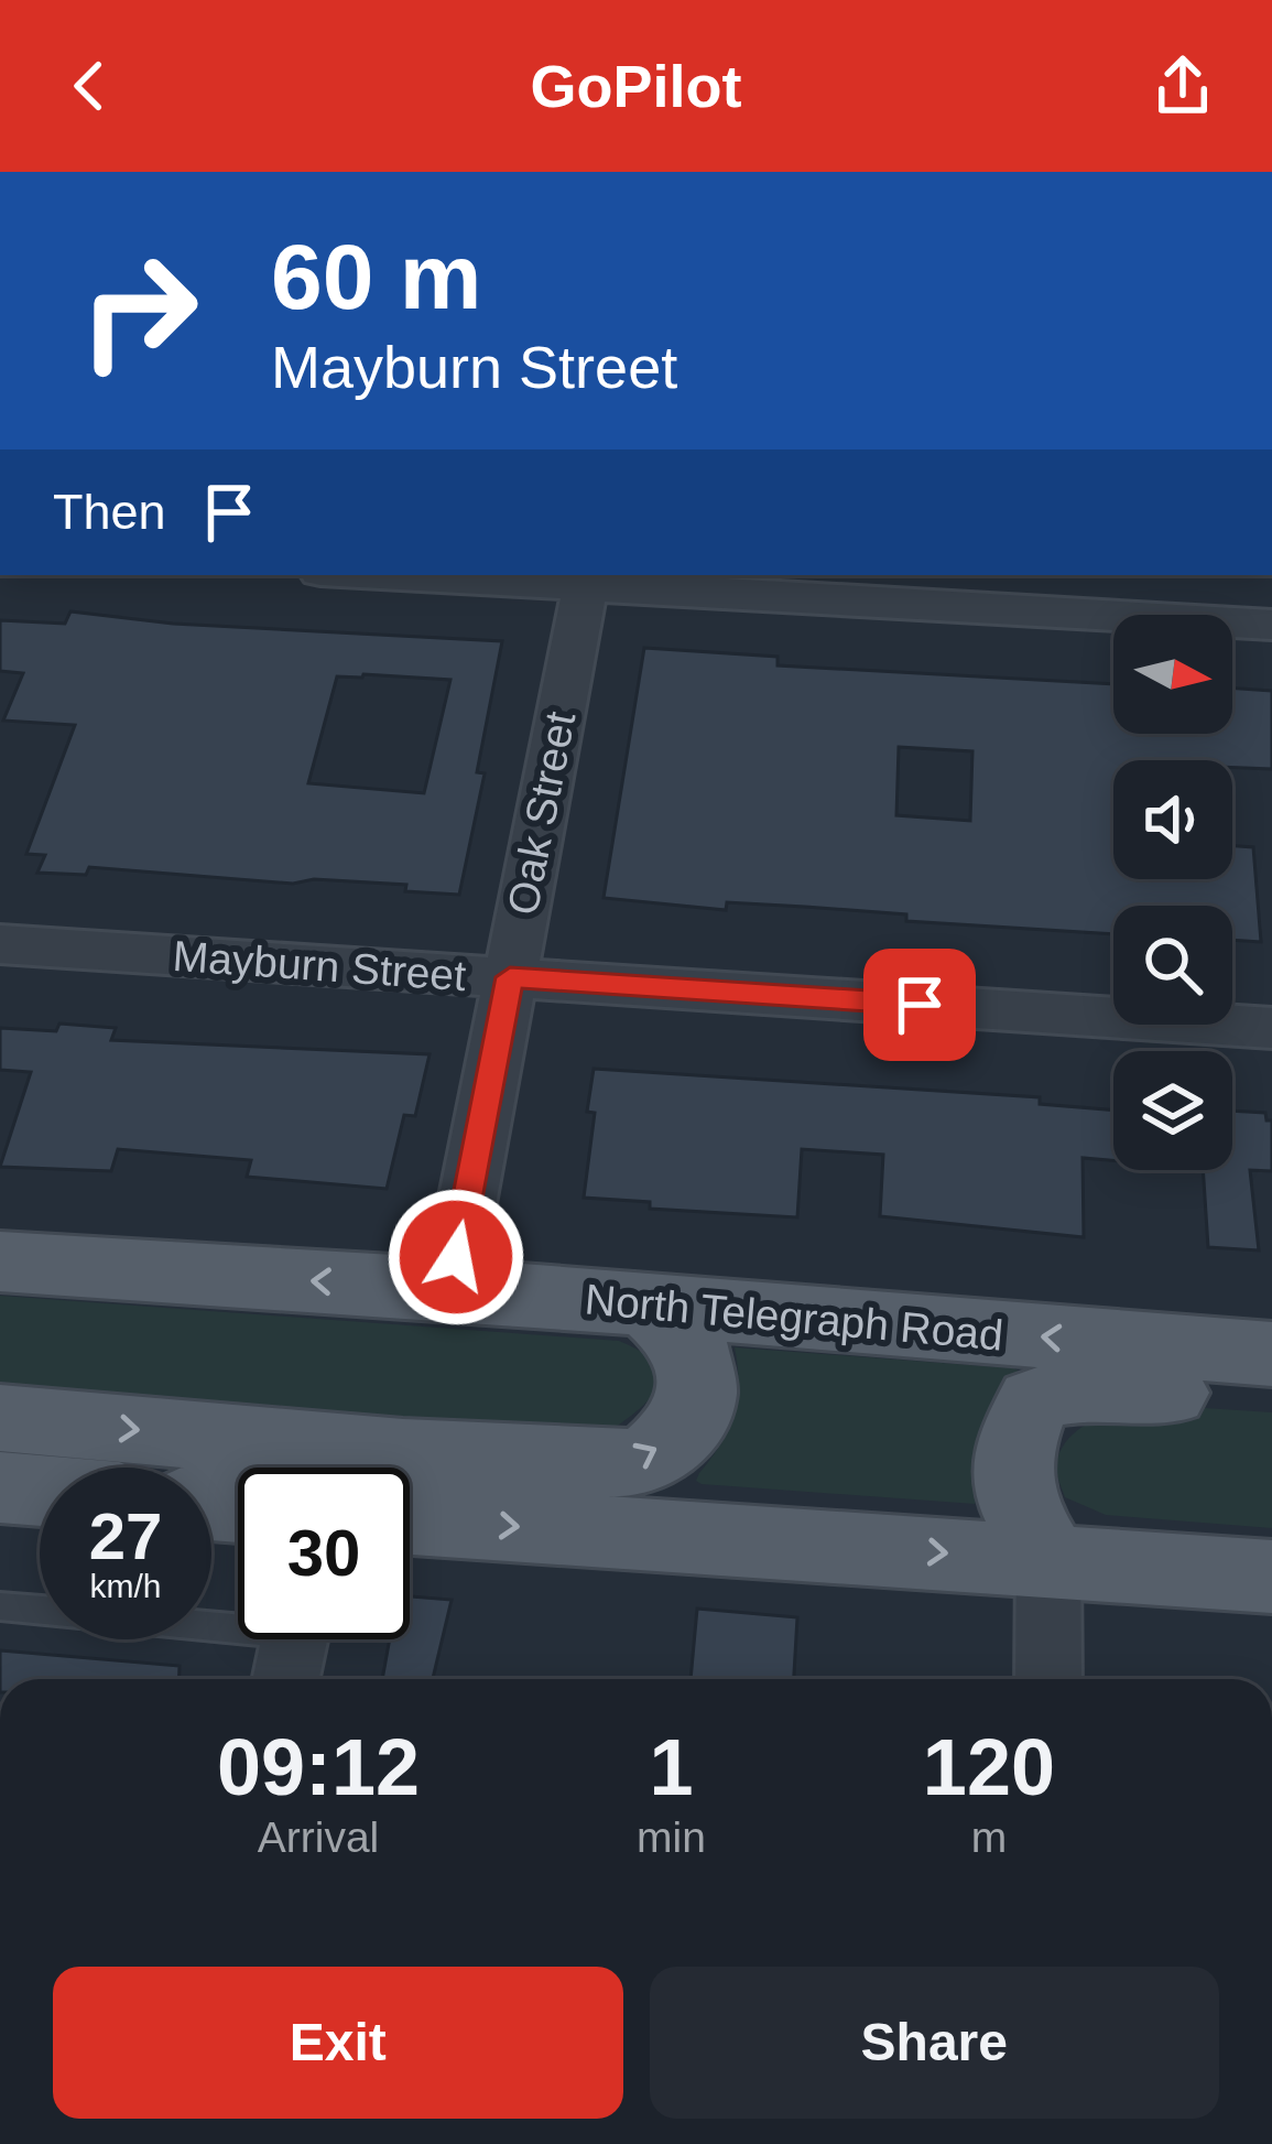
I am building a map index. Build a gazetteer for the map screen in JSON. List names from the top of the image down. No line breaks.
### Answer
{"streets":{"main road":["North Telegraph Road"],"street":["Oak Street","Mayburn Street"]},"crossings":[["Oak Street","Mayburn Street"],["Oak Street","North Telegraph Road"]],"north":"right","page":{"header":"GoPilot","turn":["60 m","Mayburn Street"],"then":"Then","speed":"27 km/h","limit":"30","eta":["09:12","Arrival","1","min","120","m"],"buttons":["Exit","Share"]}}
